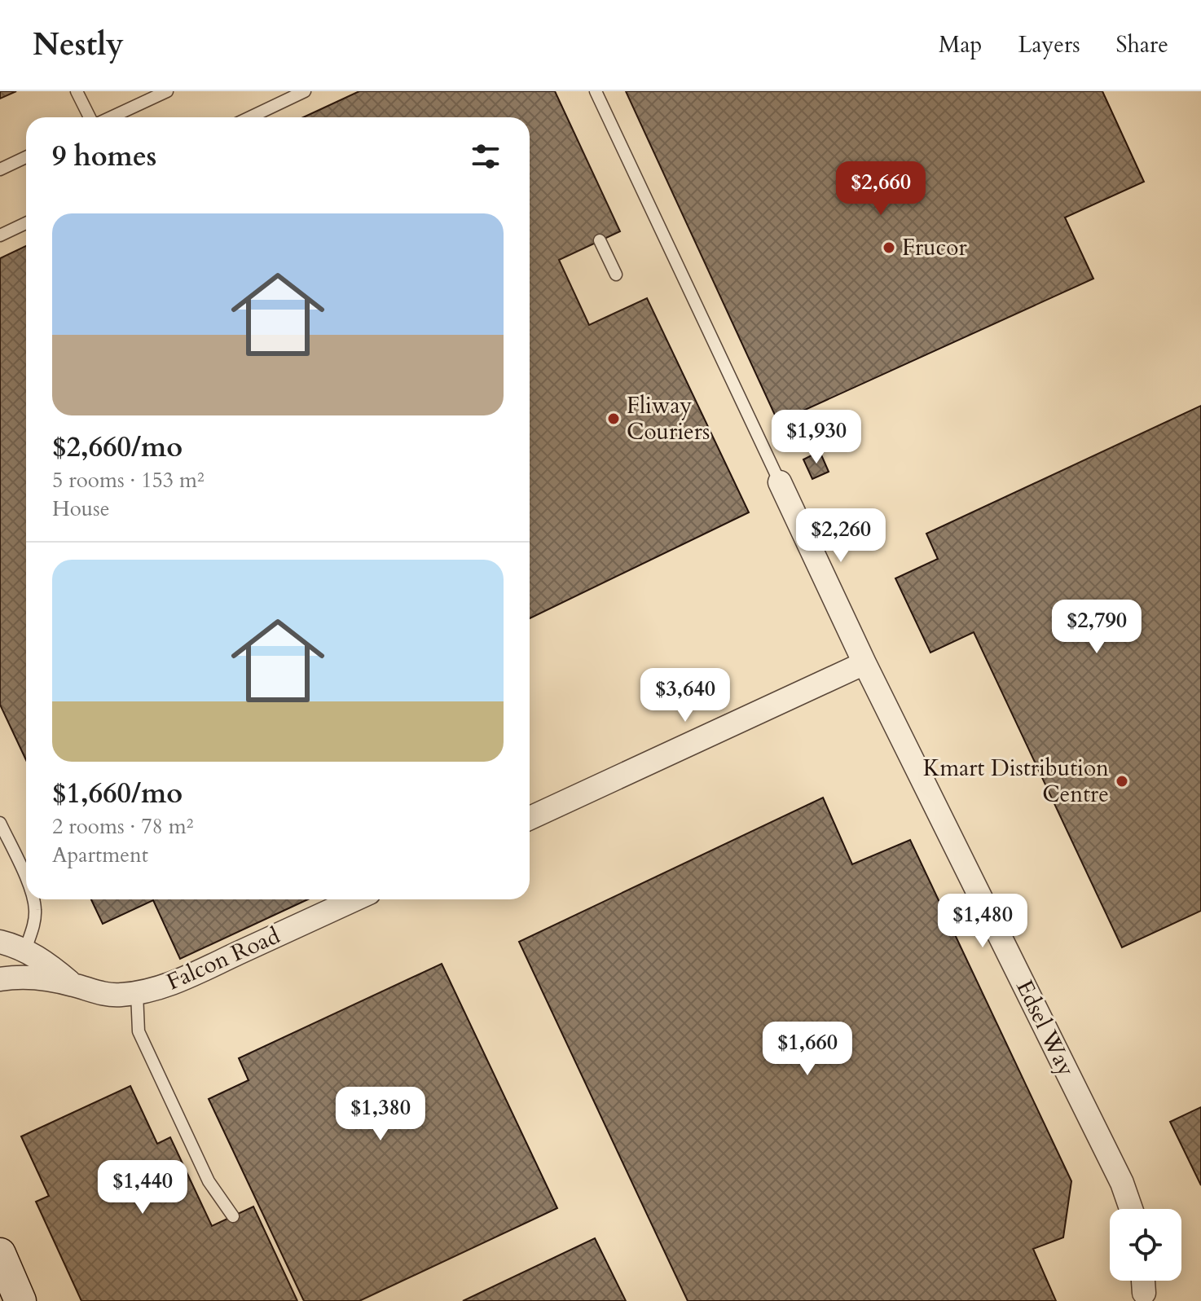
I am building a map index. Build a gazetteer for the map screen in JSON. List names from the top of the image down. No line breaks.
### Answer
{"streets":{"street":["Falcon Road","Edsel Way"]},"places":["Frucor","Fliway Couriers","Kmart Distribution Centre"],"page":{"header":"Nestly","nav":["Map","Layers","Share"],"heading":"9 homes","price":["$2,660","$1,930","$2,260","$2,790","$3,640","$1,480","$1,660","$1,380","$1,440"],"list":[{"name":"$2,660/mo","note":"5 rooms · 153 m² · House"},{"name":"$1,660/mo","note":"2 rooms · 78 m² · Apartment"}]}}
